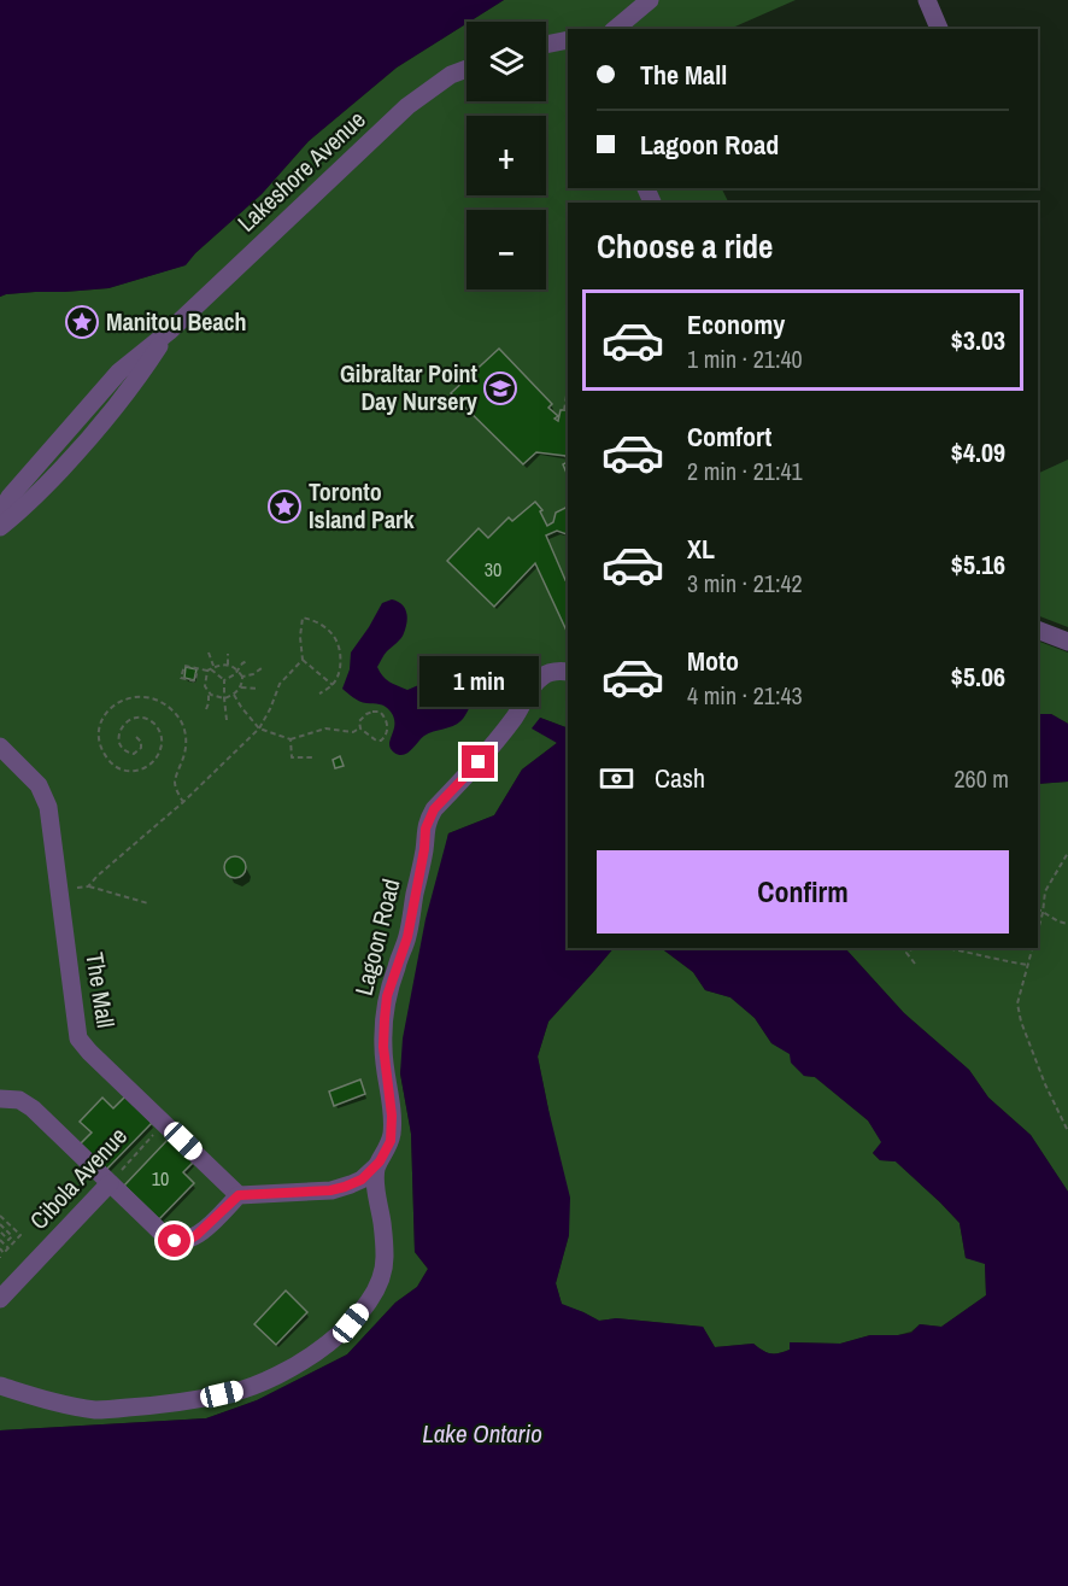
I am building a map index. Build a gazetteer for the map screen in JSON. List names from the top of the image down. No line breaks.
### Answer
{"streets":{"lane":["Lakeshore Avenue","Lagoon Road","The Mall","Cibola Avenue"]},"crossings":[["The Mall","Cibola Avenue"]],"water":["Lake Ontario"],"places":{"place":["Manitou Beach","Toronto Island Park"],"school or university":["Gibraltar Point Day Nursery"]},"house_numbers":["30","10"],"page":{"map_buttons":["+","−"],"banner":["The Mall","Lagoon Road"],"heading":"Choose a ride","list":[{"name":"Economy","note":"1 min · 21:40","value":"$3.03"},{"name":"Comfort","note":"2 min · 21:41","value":"$4.09"},{"name":"XL","note":"3 min · 21:42","value":"$5.16"},{"name":"Moto","note":"4 min · 21:43","value":"$5.06"}],"bubble":"1 min","pay":["Cash","260 m"],"buttons":"Confirm"}}
